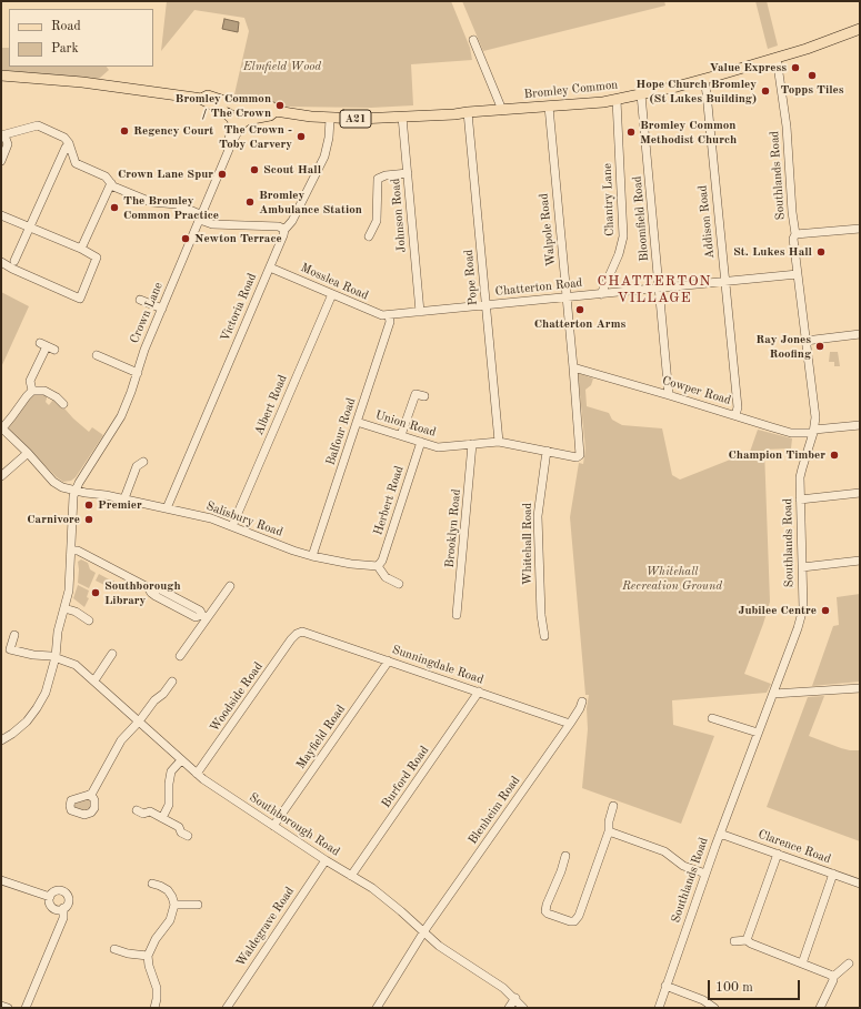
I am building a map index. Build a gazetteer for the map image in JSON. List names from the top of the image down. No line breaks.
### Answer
{"streets":{"main road":["Bromley Common","A21"],"street":["Southlands Road","Chantry Lane","Johnson Road","Bloomfield Road","Addison Road","Walpole Road","Pope Road","Mosslea Road","Chatterton Road","Victoria Road","Crown Lane","Cowper Road","Albert Road","Union Road","Balfour Road","Herbert Road","Salisbury Road","Brooklyn Road","Whitehall Road","Sunningdale Road","Woodside Road","Mayfield Road","Burford Road","Blenheim Road","Southborough Road","Clarence Road","Waldegrave Road"]},"crossings":[["Bromley Common","Southlands Road"],["Bromley Common","Chantry Lane"],["Bromley Common","Johnson Road"],["Bromley Common","Bloomfield Road"],["Bromley Common","Addison Road"],["Bromley Common","Walpole Road"],["Bromley Common","Pope Road"],["Bromley Common","Victoria Road"],["Southlands Road","Chatterton Road"],["Southlands Road","Cowper Road"],["Southlands Road","Clarence Road"],["Chantry Lane","Chatterton Road"],["Johnson Road","Chatterton Road"],["Bloomfield Road","Chatterton Road"],["Bloomfield Road","Cowper Road"],["Addison Road","Chatterton Road"],["Addison Road","Cowper Road"],["Walpole Road","Chatterton Road"],["Walpole Road","Cowper Road"],["Walpole Road","Union Road"],["Pope Road","Chatterton Road"],["Pope Road","Union Road"],["Mosslea Road","Chatterton Road"],["Mosslea Road","Victoria Road"],["Mosslea Road","Albert Road"],["Mosslea Road","Balfour Road"],["Chatterton Road","Balfour Road"],["Victoria Road","Salisbury Road"],["Crown Lane","Salisbury Road"],["Albert Road","Salisbury Road"],["Union Road","Balfour Road"],["Union Road","Herbert Road"],["Union Road","Brooklyn Road"],["Union Road","Whitehall Road"],["Balfour Road","Salisbury Road"],["Herbert Road","Salisbury Road"],["Sunningdale Road","Woodside Road"],["Sunningdale Road","Mayfield Road"],["Sunningdale Road","Burford Road"],["Sunningdale Road","Blenheim Road"],["Woodside Road","Southborough Road"],["Mayfield Road","Southborough Road"],["Burford Road","Southborough Road"],["Blenheim Road","Southborough Road"],["Southborough Road","Waldegrave Road"]],"districts":["CHATTERTON VILLAGE"],"parks":["Elmfield Wood","Whitehall Recreation Ground"],"places":["Value Express","Topps Tiles","Hope Church Bromley (St Lukes Building)","Bromley Common / The Crown","Regency Court","Bromley Common Methodist Church","The Crown - Toby Carvery","Scout Hall","Crown Lane Spur","Bromley Ambulance Station","The Bromley Common Practice","Newton Terrace","St. Lukes Hall","Chatterton Arms","Ray Jones Roofing","Champion Timber","Premier","Carnivore","Southborough Library","Jubilee Centre"],"legend":["Road","Park"],"scale_bar":"100 m"}
